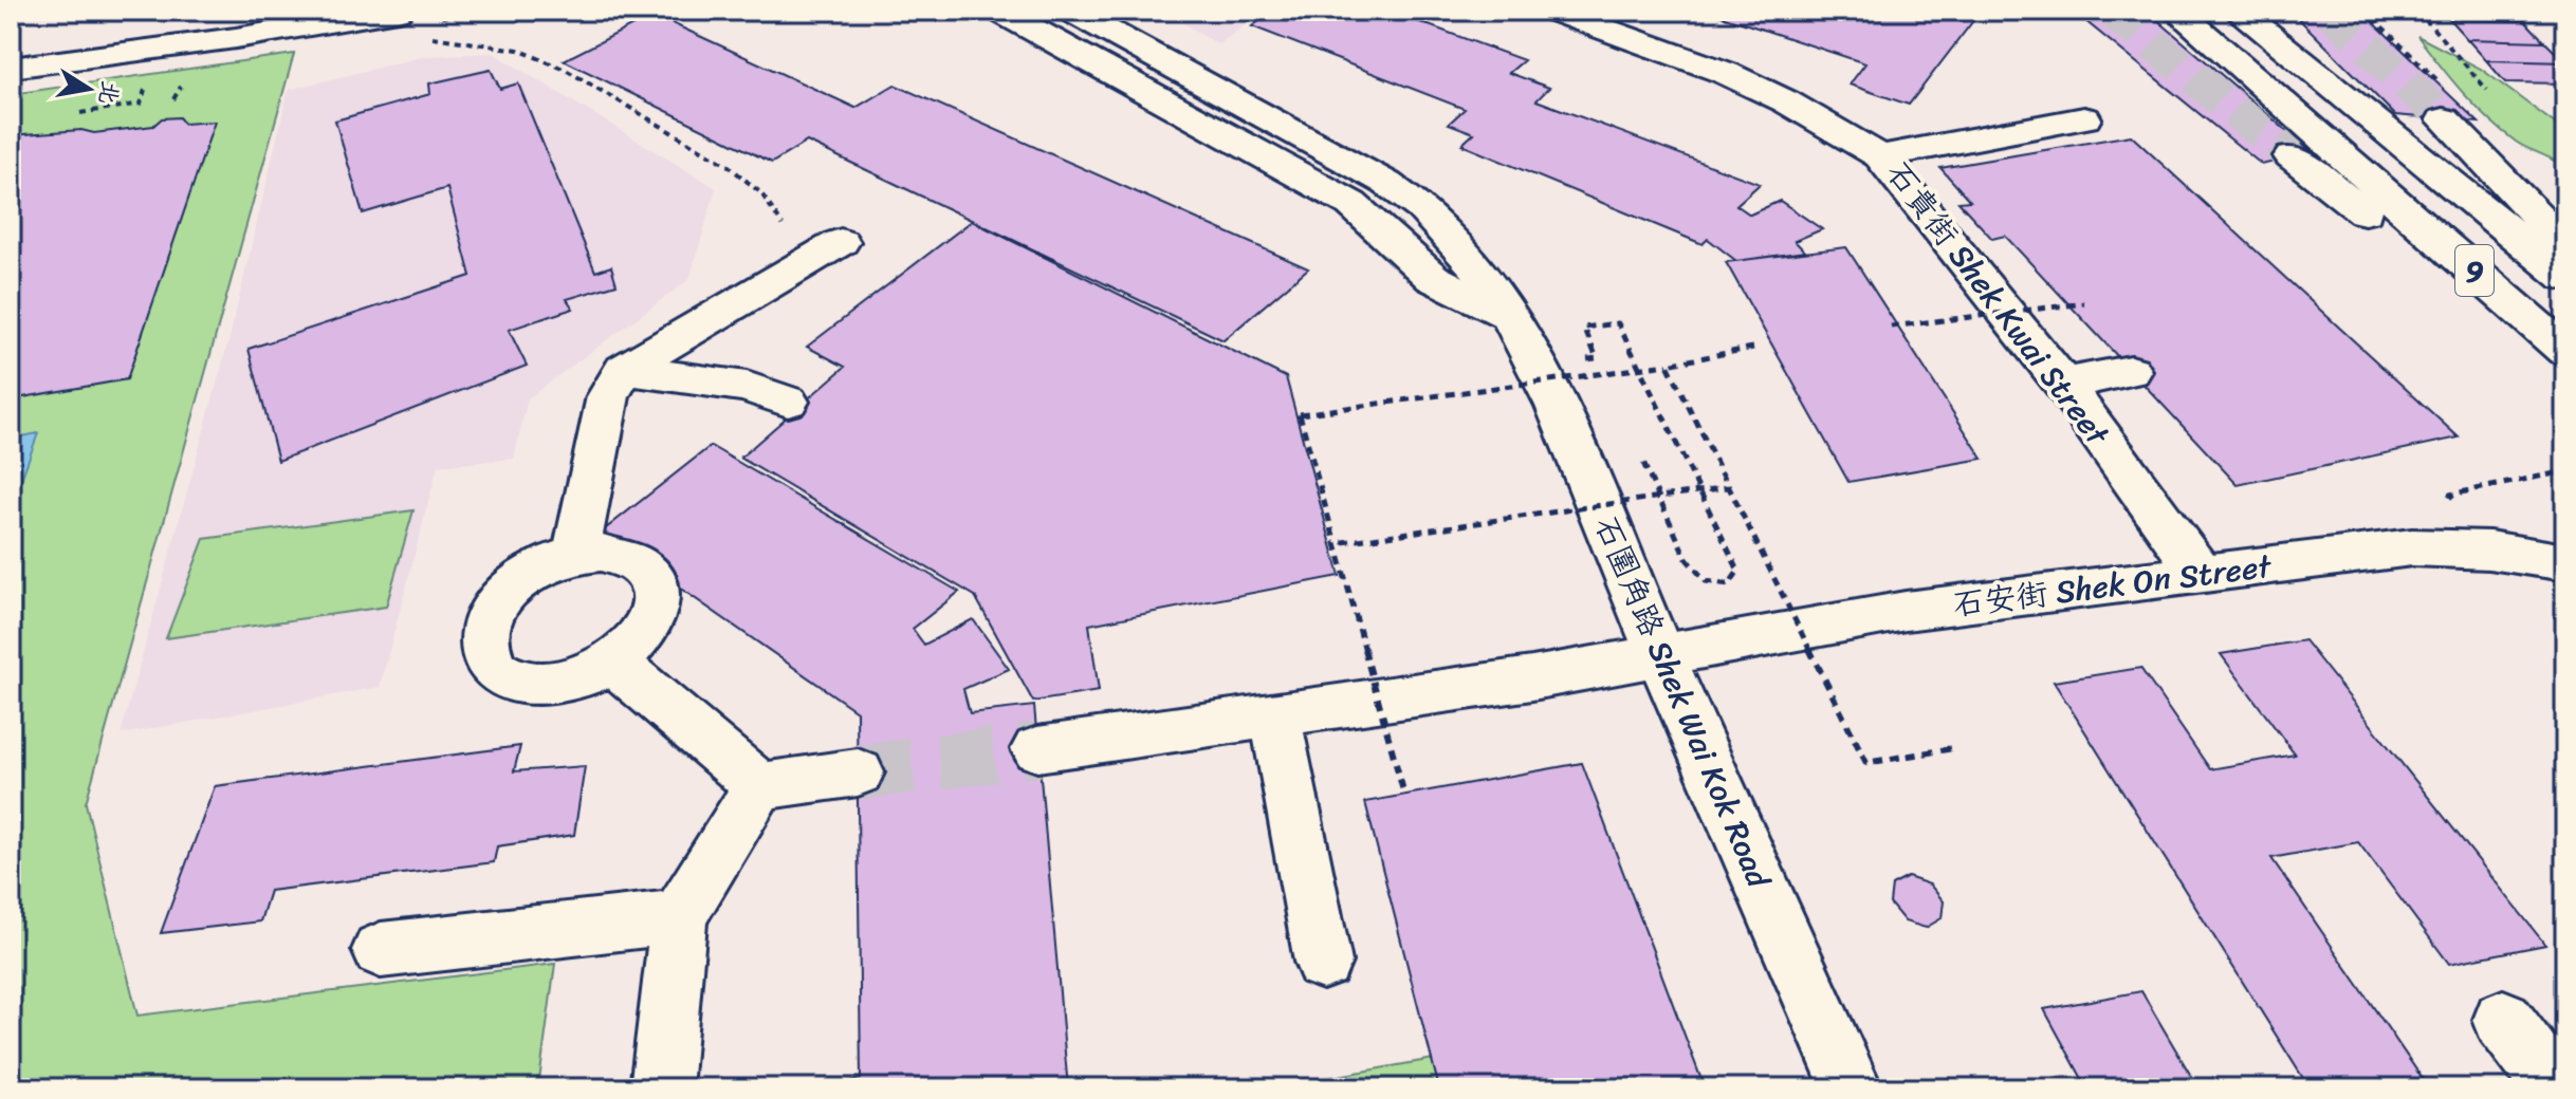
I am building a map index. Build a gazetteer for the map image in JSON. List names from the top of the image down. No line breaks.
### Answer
{"streets":{"main road":["9","石貴街 Shek Kwai Street","石安街 Shek On Street","石圍角路 Shek Wai Kok Road"]},"crossings":[["石貴街 Shek Kwai Street","石安街 Shek On Street"],["石安街 Shek On Street","石圍角路 Shek Wai Kok Road"]],"north":"right"}
